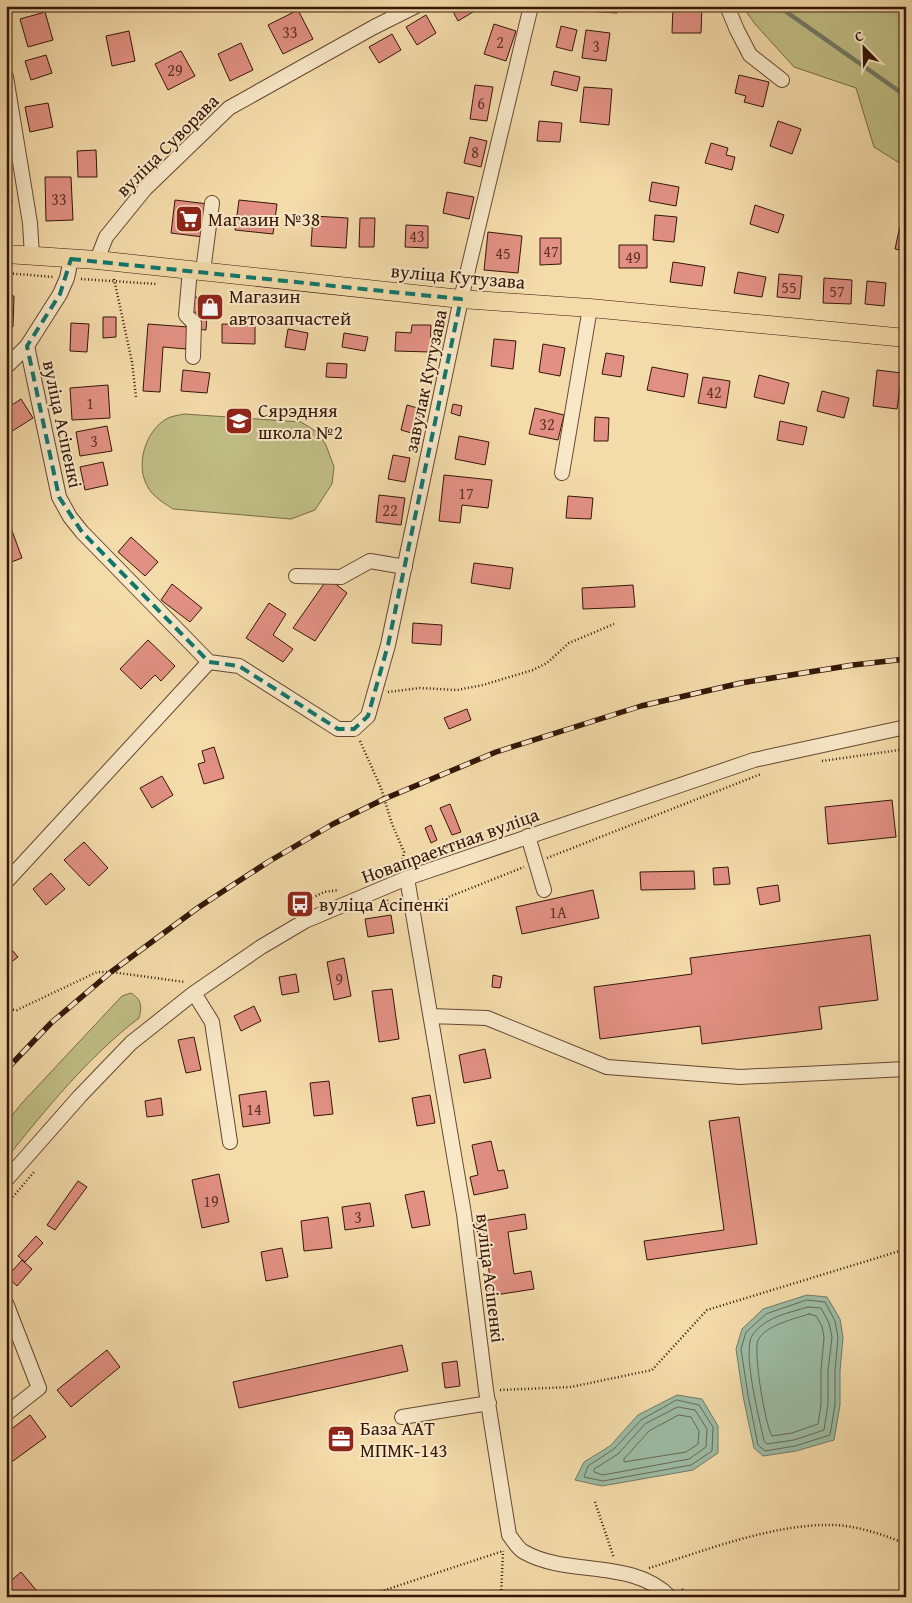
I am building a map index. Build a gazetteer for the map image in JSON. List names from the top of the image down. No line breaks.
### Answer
{"streets":{"main road":["вуліца Кутузава"],"street":["вуліца Суворава","завулак Кутузава","вуліца Асіпенкі","Новапраектная вуліца"]},"crossings":[["вуліца Суворава","вуліца Кутузава"],["вуліца Кутузава","завулак Кутузава"],["вуліца Асіпенкі","Новапраектная вуліца"]],"places":{"supermarket":["Магазин №38"],"shop":["Магазин автозапчастей"],"school or university":["Сярэдняя школа №2"],"bus stop":["вуліца Асіпенкі"],"office":["База ААТ МПМК-143"]},"house_numbers":["33","2","3","29","6","8","33","43","47","45","49","55","57","42","1","32","3","17","22","1А","9","14","19","3"],"north":"top left"}
